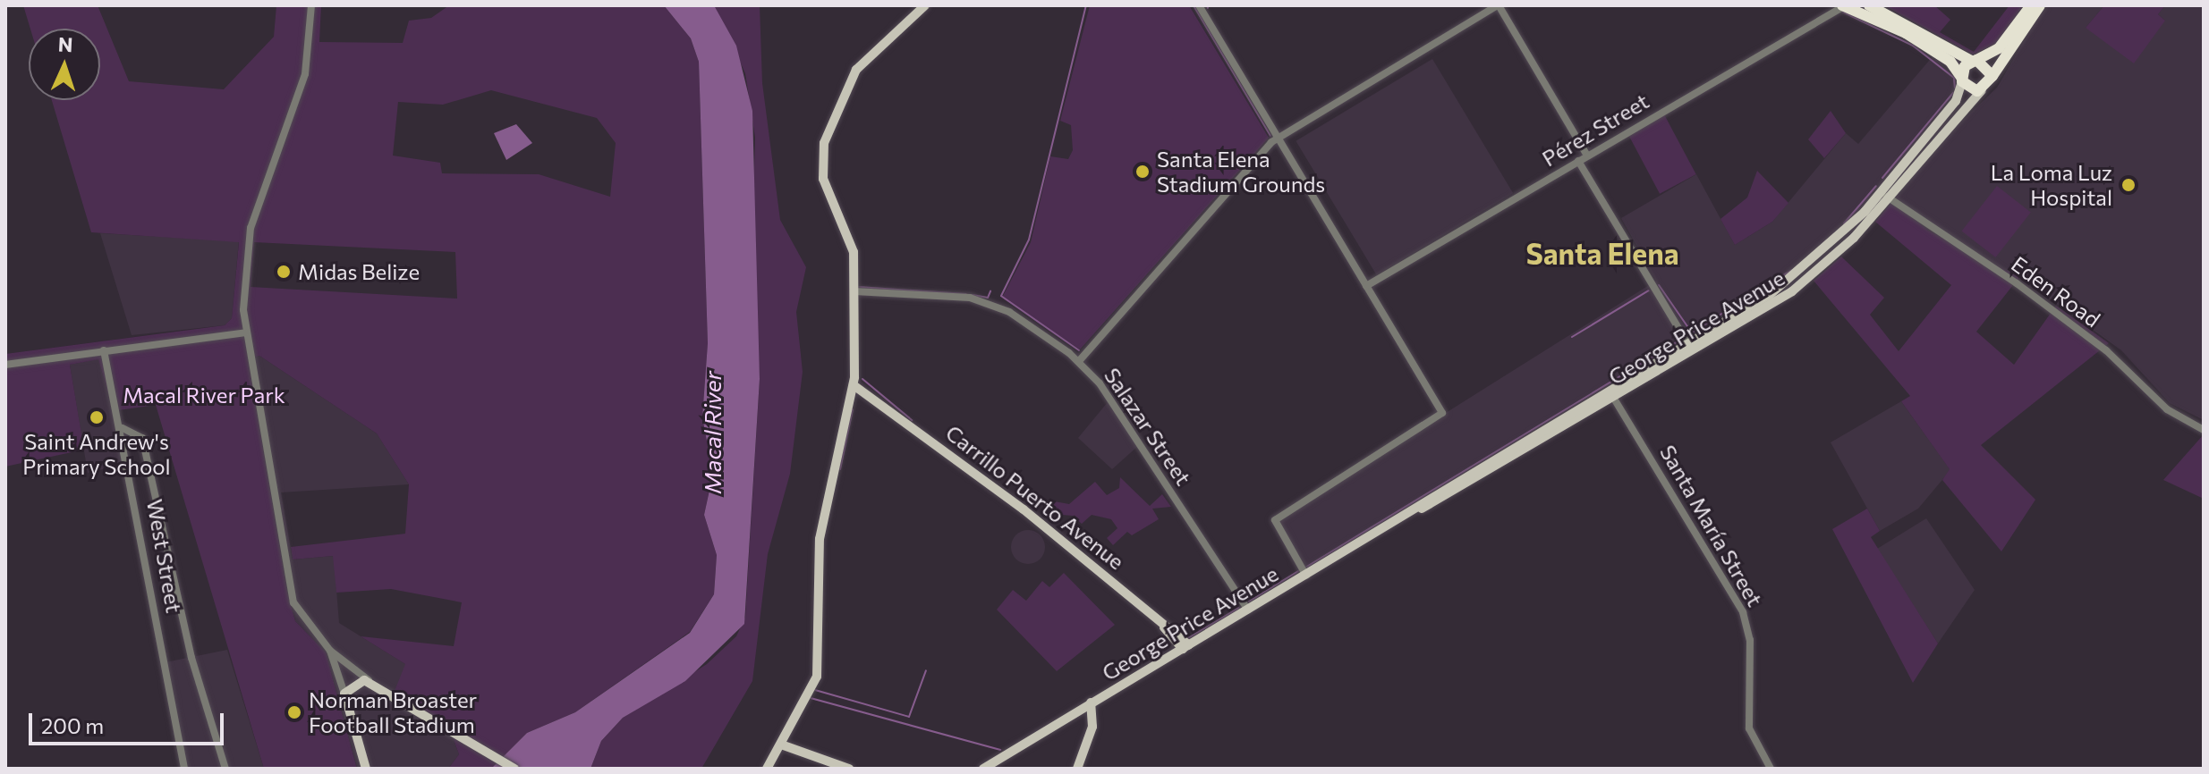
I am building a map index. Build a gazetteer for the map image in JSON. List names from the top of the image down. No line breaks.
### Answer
{"streets":{"main road":["George Price Avenue","Carrillo Puerto Avenue"],"street":["Pérez Street","Eden Road","Salazar Street","Santa María Street","West Street"]},"crossings":[["Eden Road","George Price Avenue"],["George Price Avenue","Salazar Street"],["George Price Avenue","Carrillo Puerto Avenue"],["George Price Avenue","Santa María Street"]],"districts":["Santa Elena"],"water":["Macal River"],"parks":["Macal River Park"],"places":["Santa Elena Stadium Grounds","La Loma Luz Hospital","Midas Belize","Saint Andrew's Primary School","Norman Broaster Football Stadium"],"scale_bar":"200 m","north":"top"}
